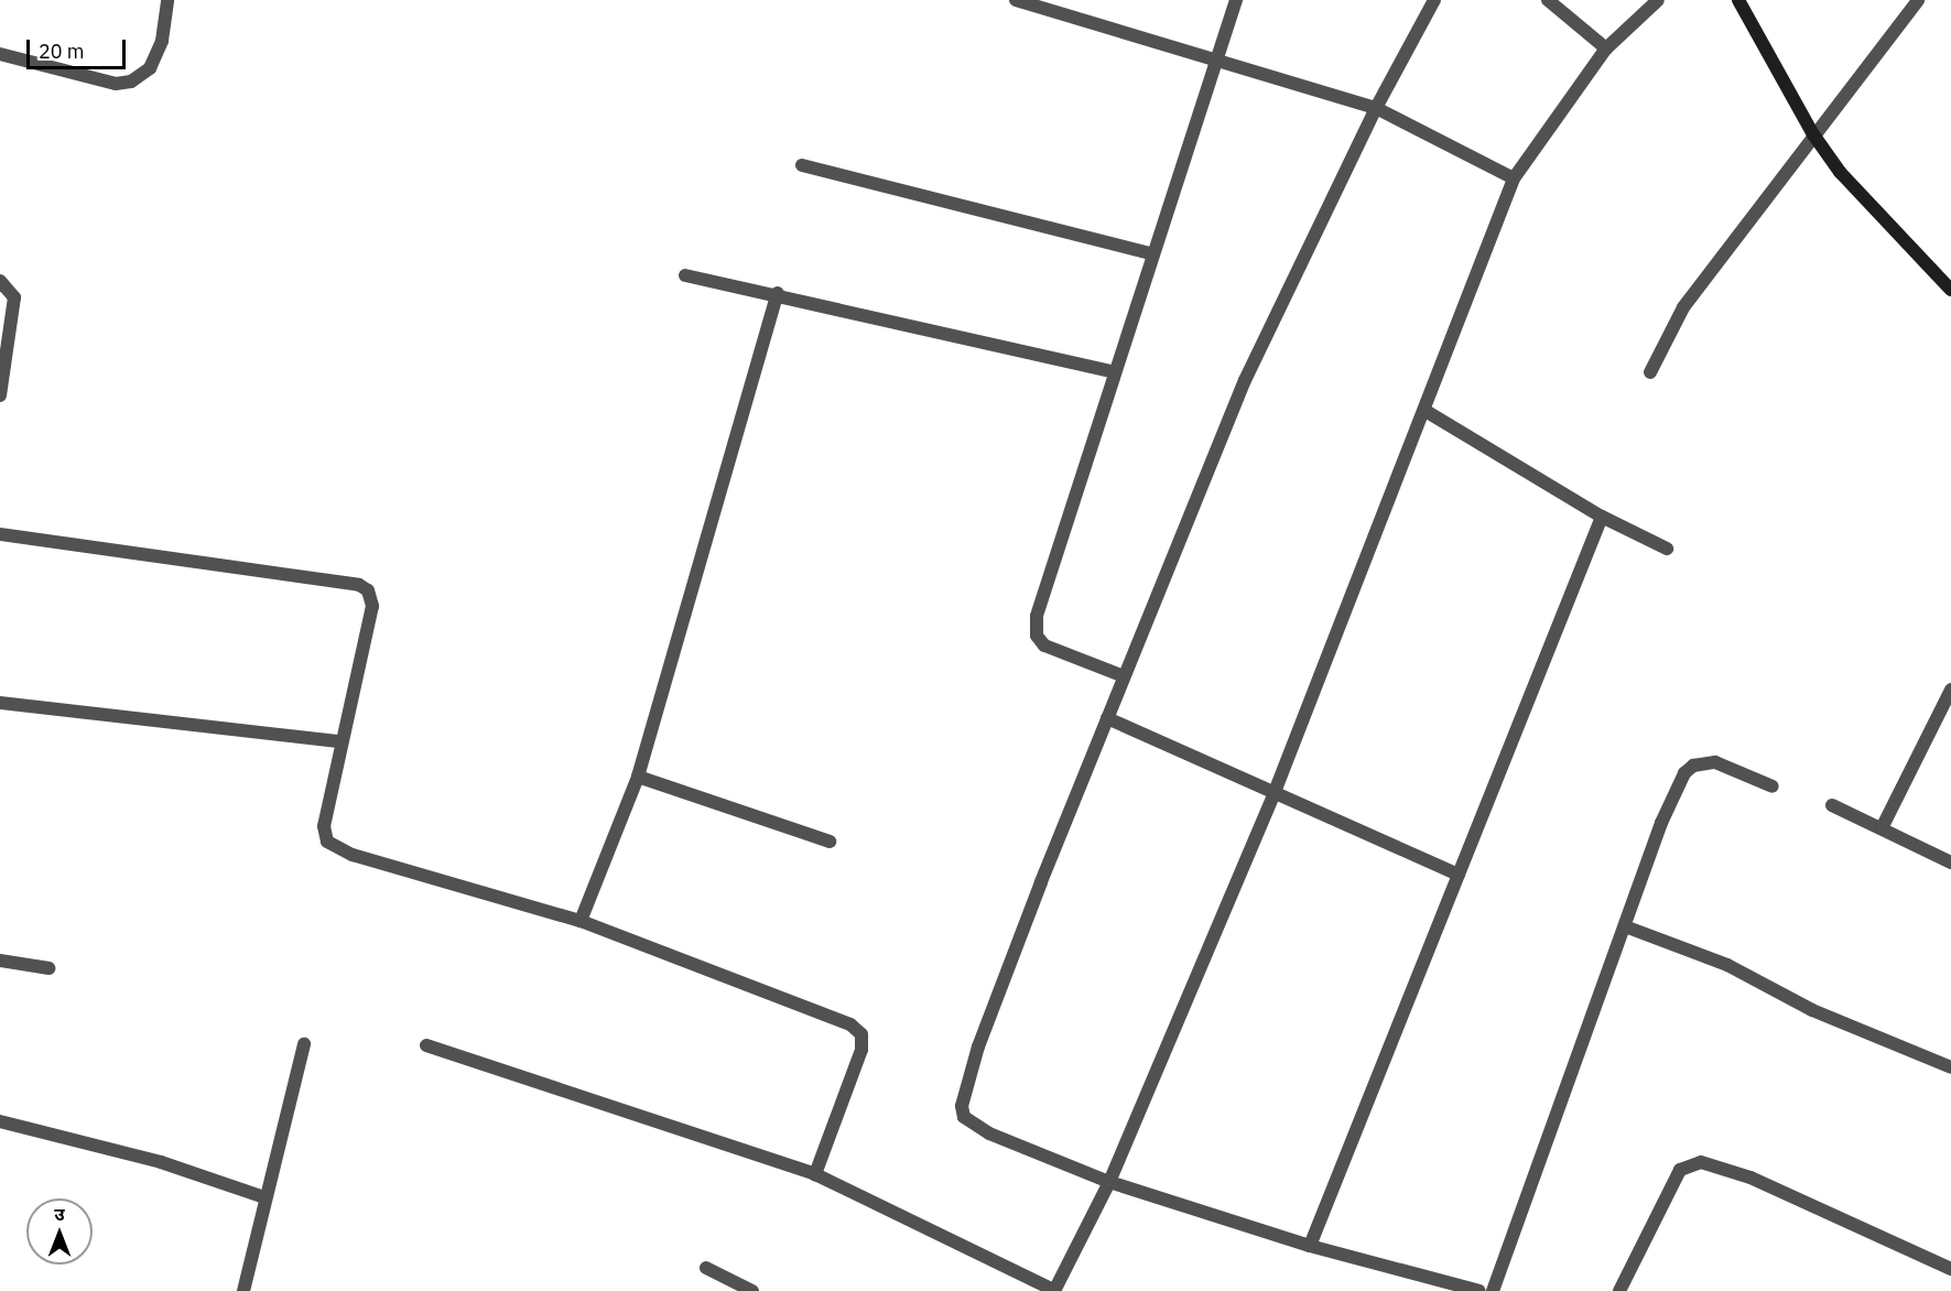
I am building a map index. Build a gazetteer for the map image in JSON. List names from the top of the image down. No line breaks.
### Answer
{"scale_bar":"20 m","north":"top"}
